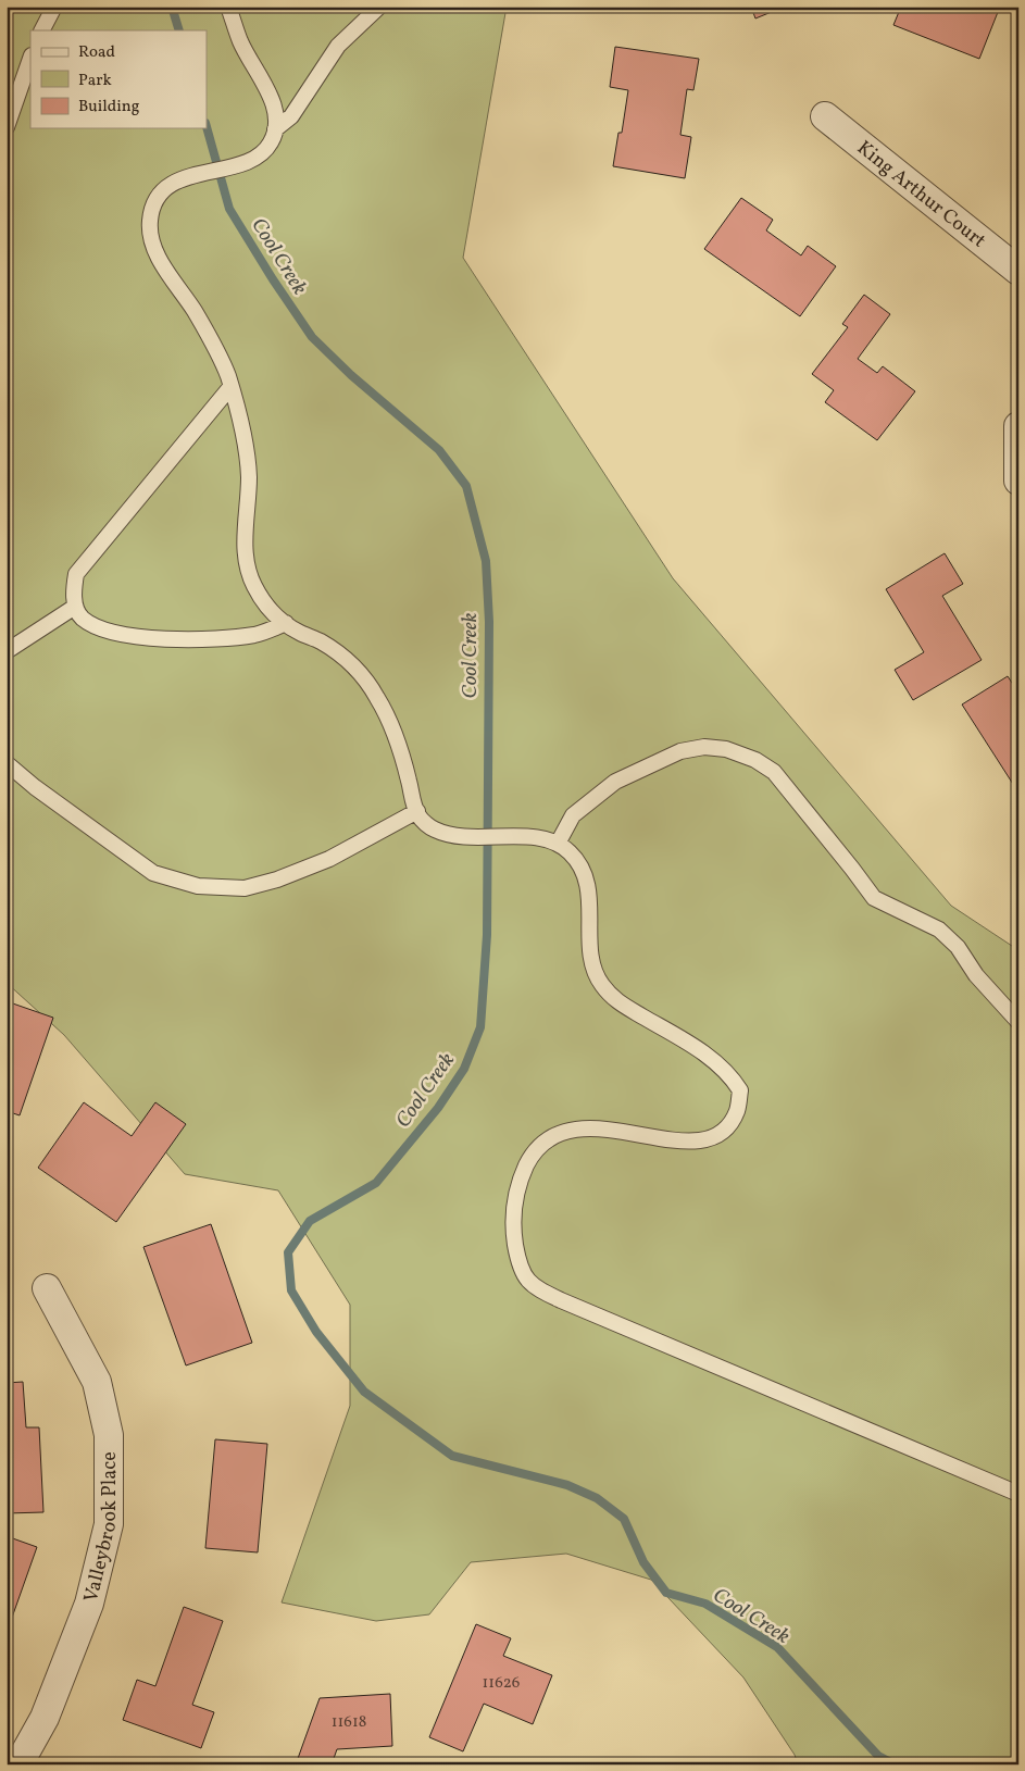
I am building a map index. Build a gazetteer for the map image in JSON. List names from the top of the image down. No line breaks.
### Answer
{"streets":{"street":["King Arthur Court","Valleybrook Place"]},"water":["Cool Creek"],"house_numbers":["11626","11618"],"legend":["Road","Park","Building"]}
